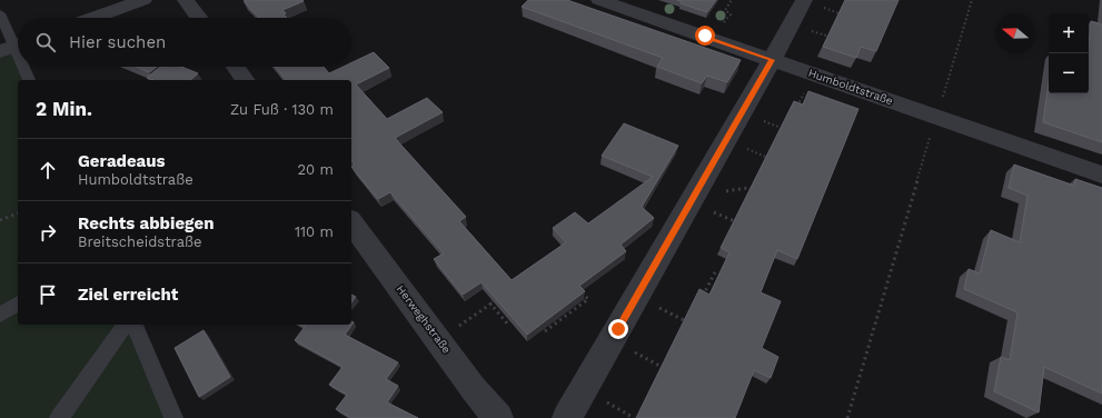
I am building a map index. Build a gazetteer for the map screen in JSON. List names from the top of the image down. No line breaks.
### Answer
{"streets":{"street":["Humboldtstraße","Herweghstraße"]},"north":"left","page":{"map_buttons":["+","−"],"search":"Hier suchen","heading":["2 Min.","Zu Fuß · 130 m"],"list":[["Geradeaus","Humboldtstraße","20 m"],["Rechts abbiegen","Breitscheidstraße","110 m"],"Ziel erreicht"]}}
